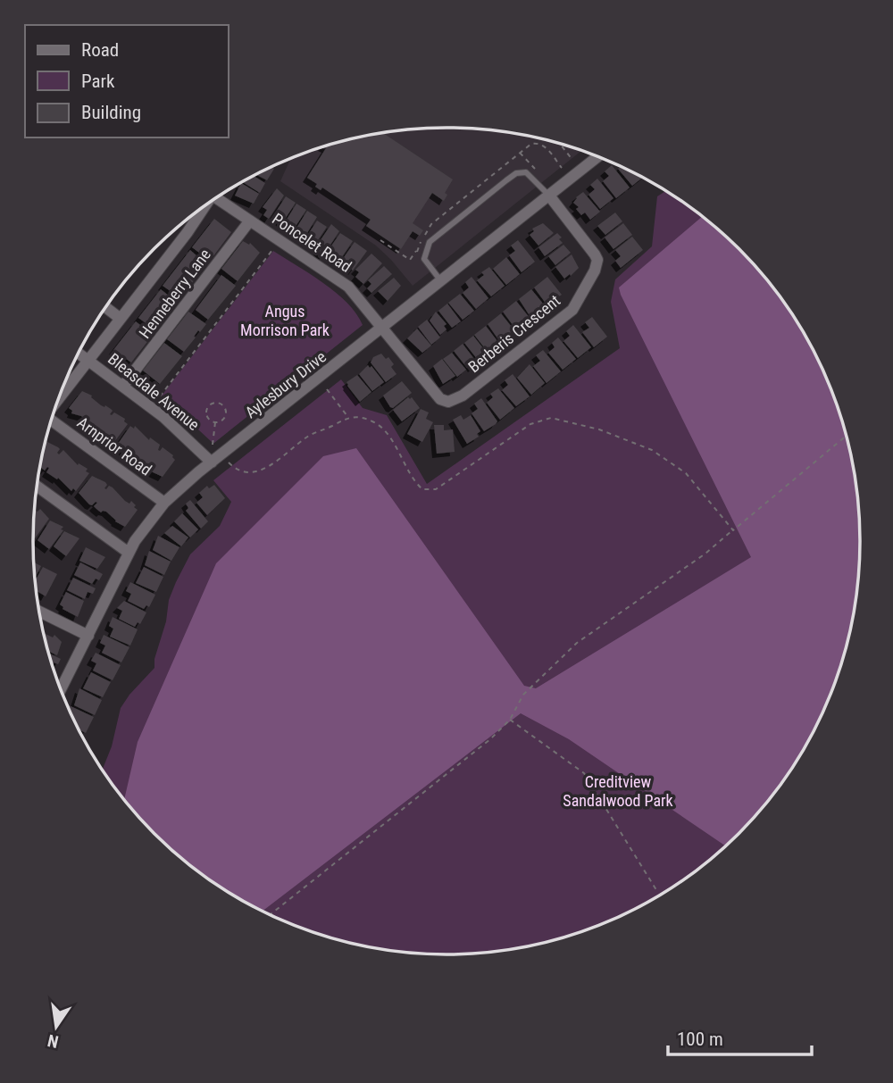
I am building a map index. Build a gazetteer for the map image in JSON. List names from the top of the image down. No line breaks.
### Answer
{"streets":{"street":["Poncelet Road","Henneberry Lane","Berberis Crescent","Aylesbury Drive","Bleasdale Avenue","Arnprior Road"]},"crossings":[["Poncelet Road","Henneberry Lane"],["Poncelet Road","Berberis Crescent"],["Poncelet Road","Aylesbury Drive"],["Henneberry Lane","Bleasdale Avenue"],["Berberis Crescent","Aylesbury Drive"],["Aylesbury Drive","Bleasdale Avenue"],["Aylesbury Drive","Arnprior Road"]],"parks":["Angus Morrison Park","Creditview Sandalwood Park"],"legend":["Road","Park","Building"],"scale_bar":"100 m","north":"bottom"}
